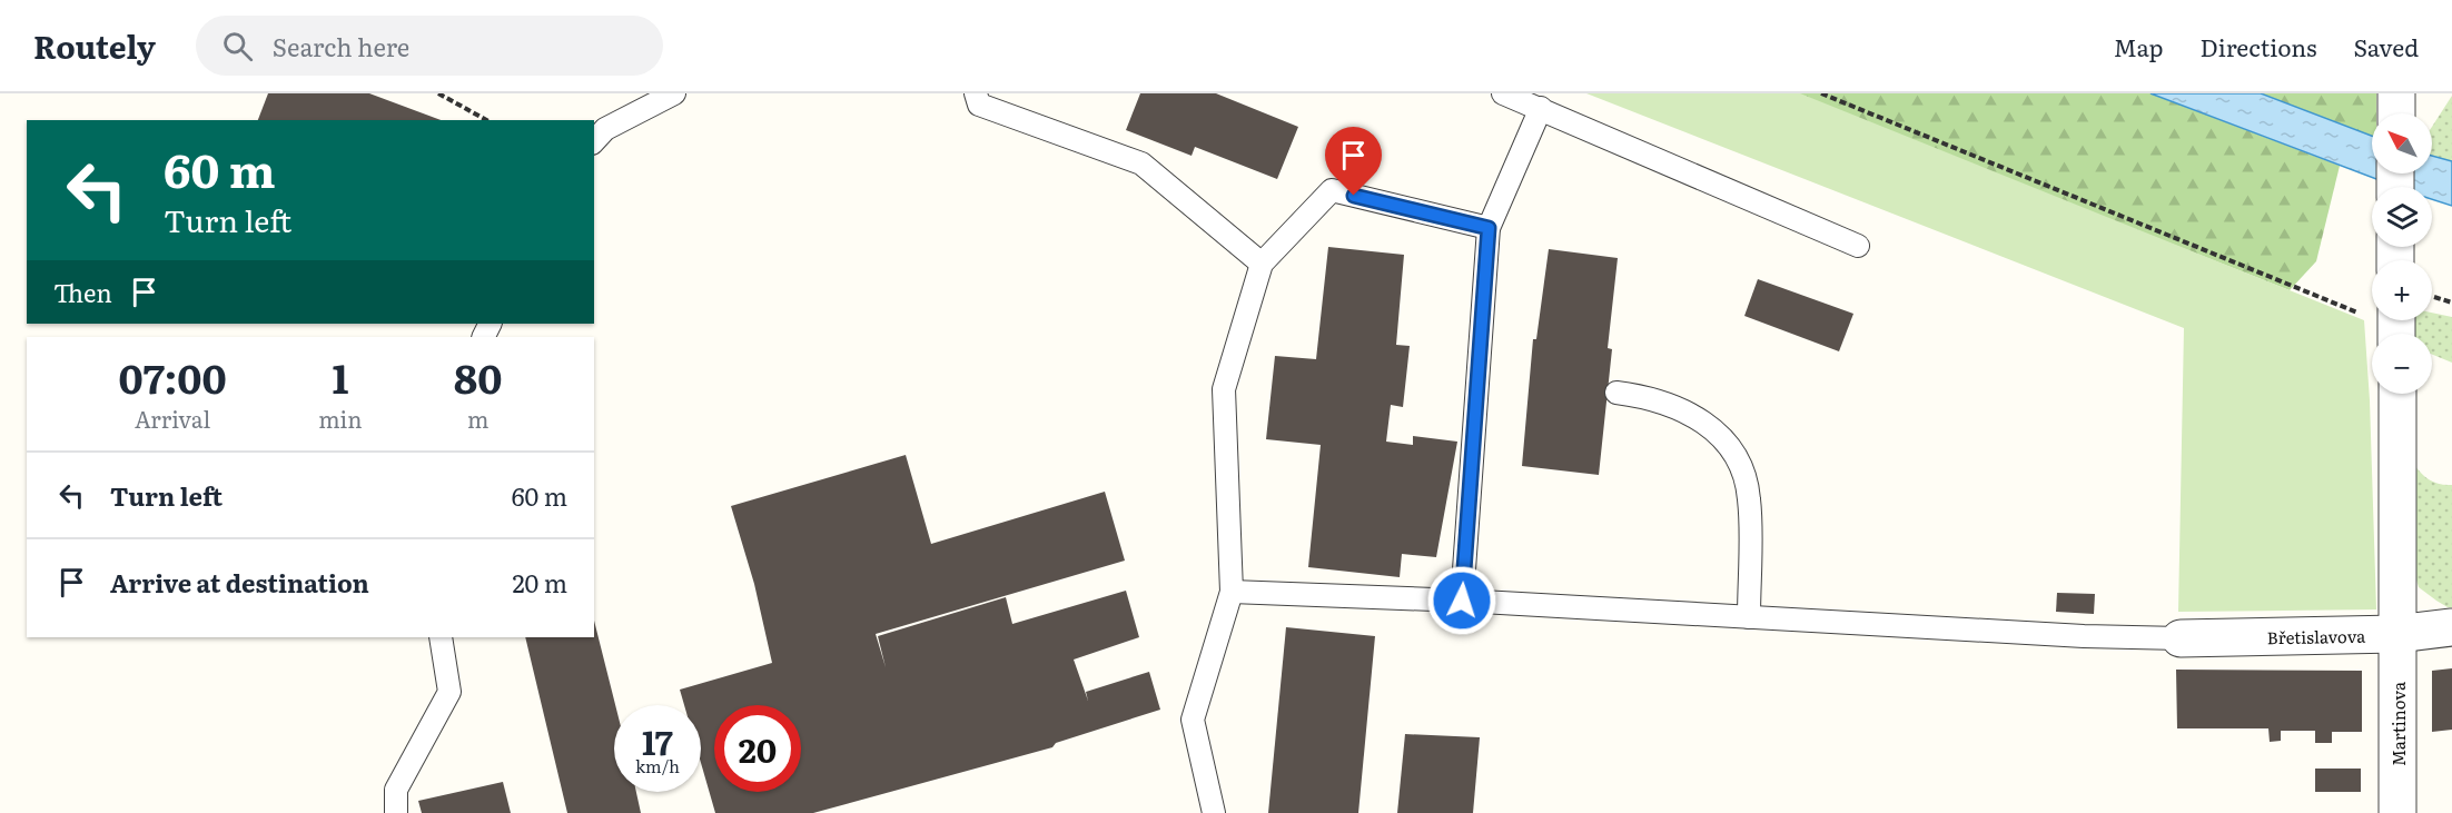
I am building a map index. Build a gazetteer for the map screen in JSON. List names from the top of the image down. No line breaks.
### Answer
{"streets":{"street":["Břetislavova","Martinova"]},"crossings":[["Břetislavova","Martinova"]],"north":"top left","page":{"header":"Routely","search":"Search here","nav":["Map","Directions","Saved"],"map_buttons":["+","−"],"turn":["60 m","Turn left"],"then":"Then","eta":["07:00","Arrival","1","min","80","m"],"list":[{"name":"Turn left","value":"60 m"},{"name":"Arrive at destination","value":"20 m"}],"speed":"17 km/h","limit":"20"}}
